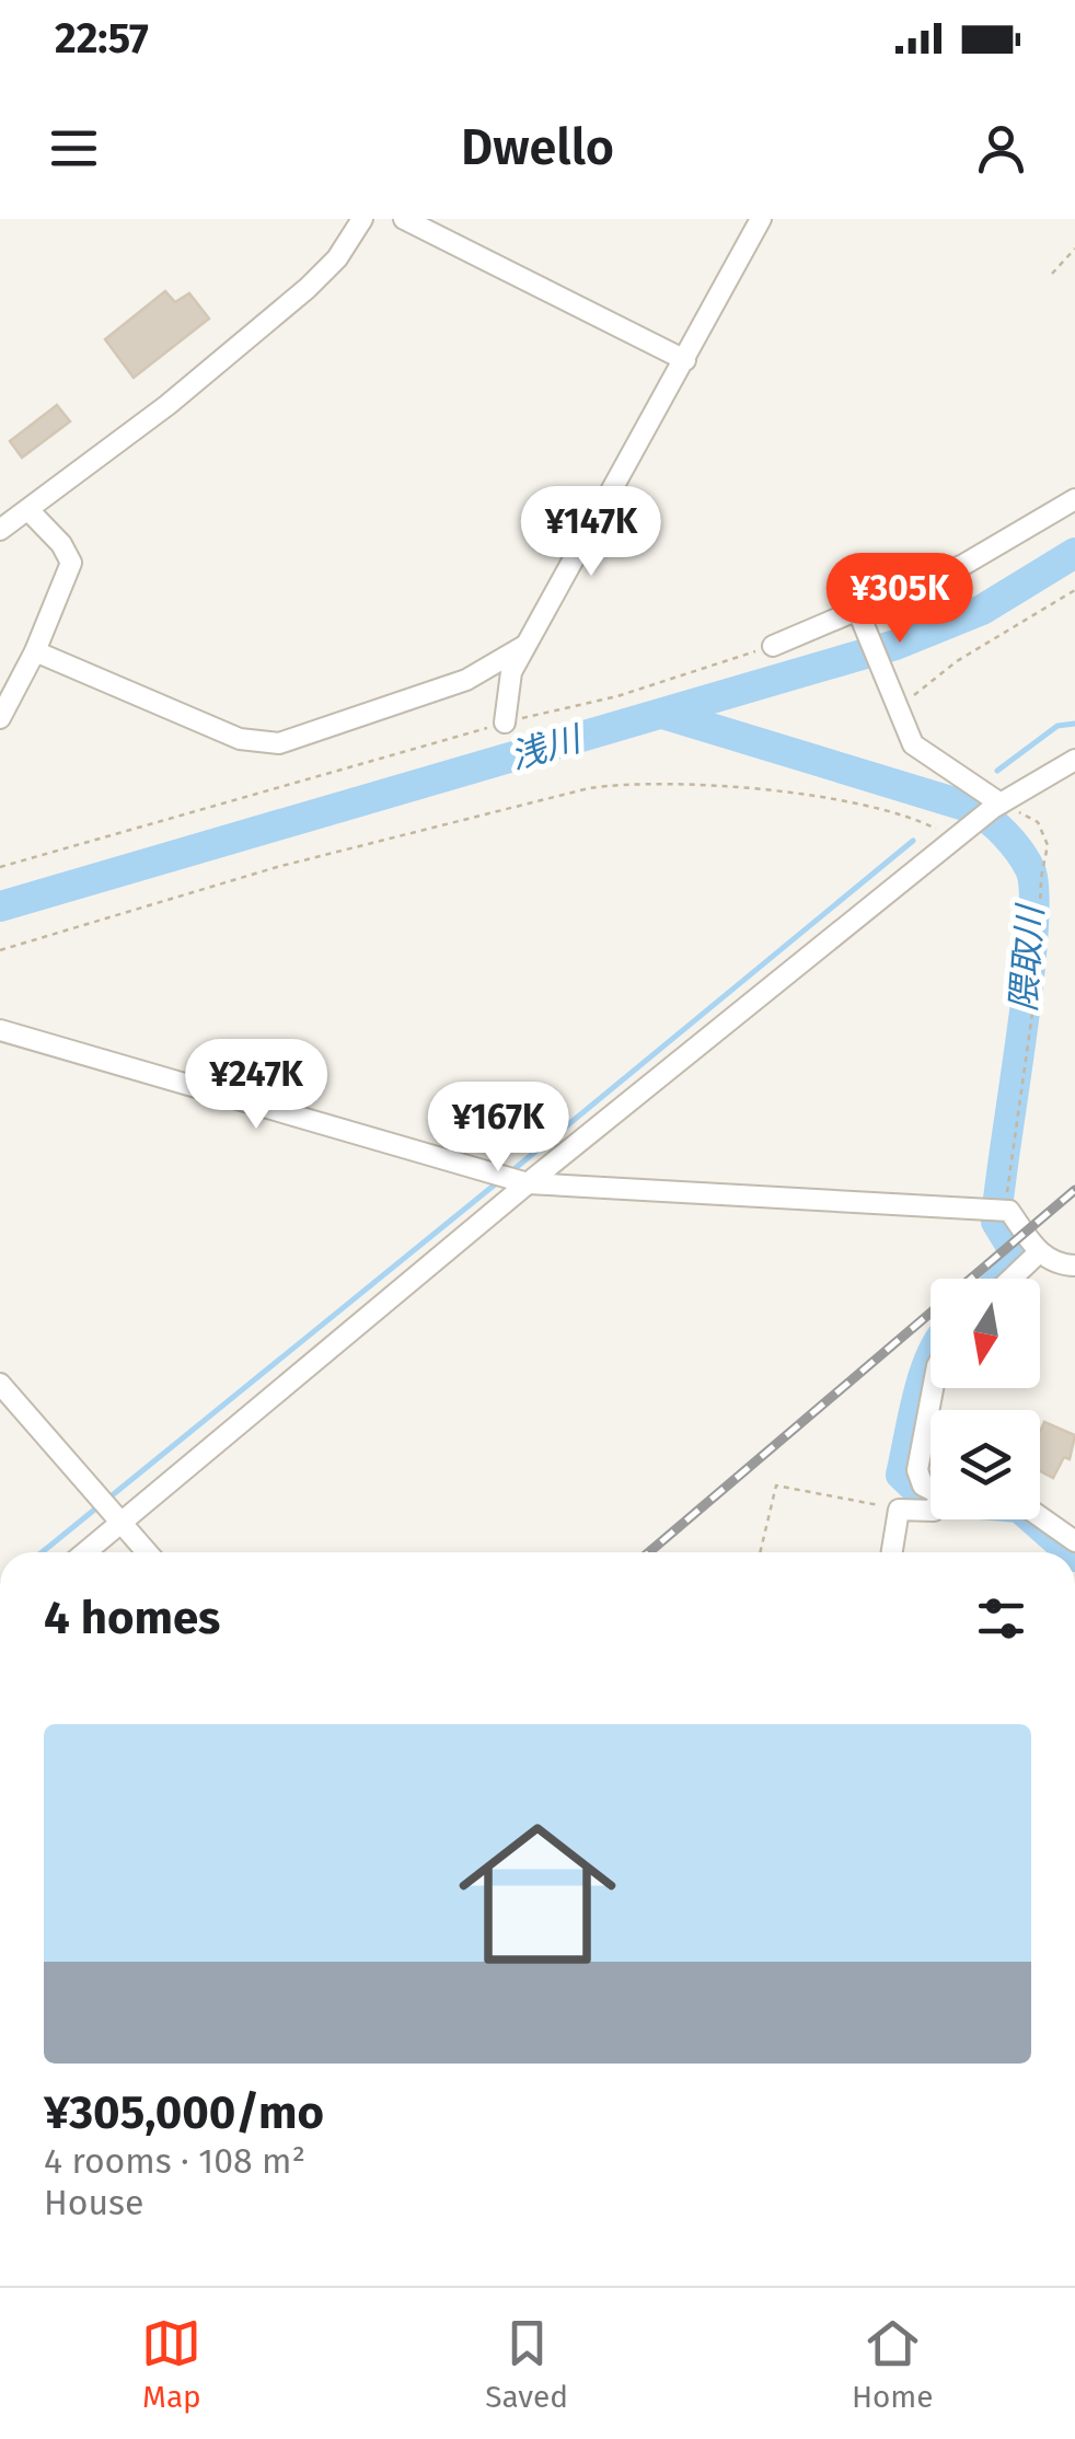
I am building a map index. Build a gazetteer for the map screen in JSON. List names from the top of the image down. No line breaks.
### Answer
{"water":["浅川","隈取川"],"north":"bottom","page":{"status":"22:57","header":"Dwello","price":["¥147K","¥305K","¥247K","¥167K"],"heading":"4 homes","list":[{"name":"¥305,000/mo","note":"4 rooms · 108 m² · House"}],"tabs":["Map","Saved","Home"]}}
